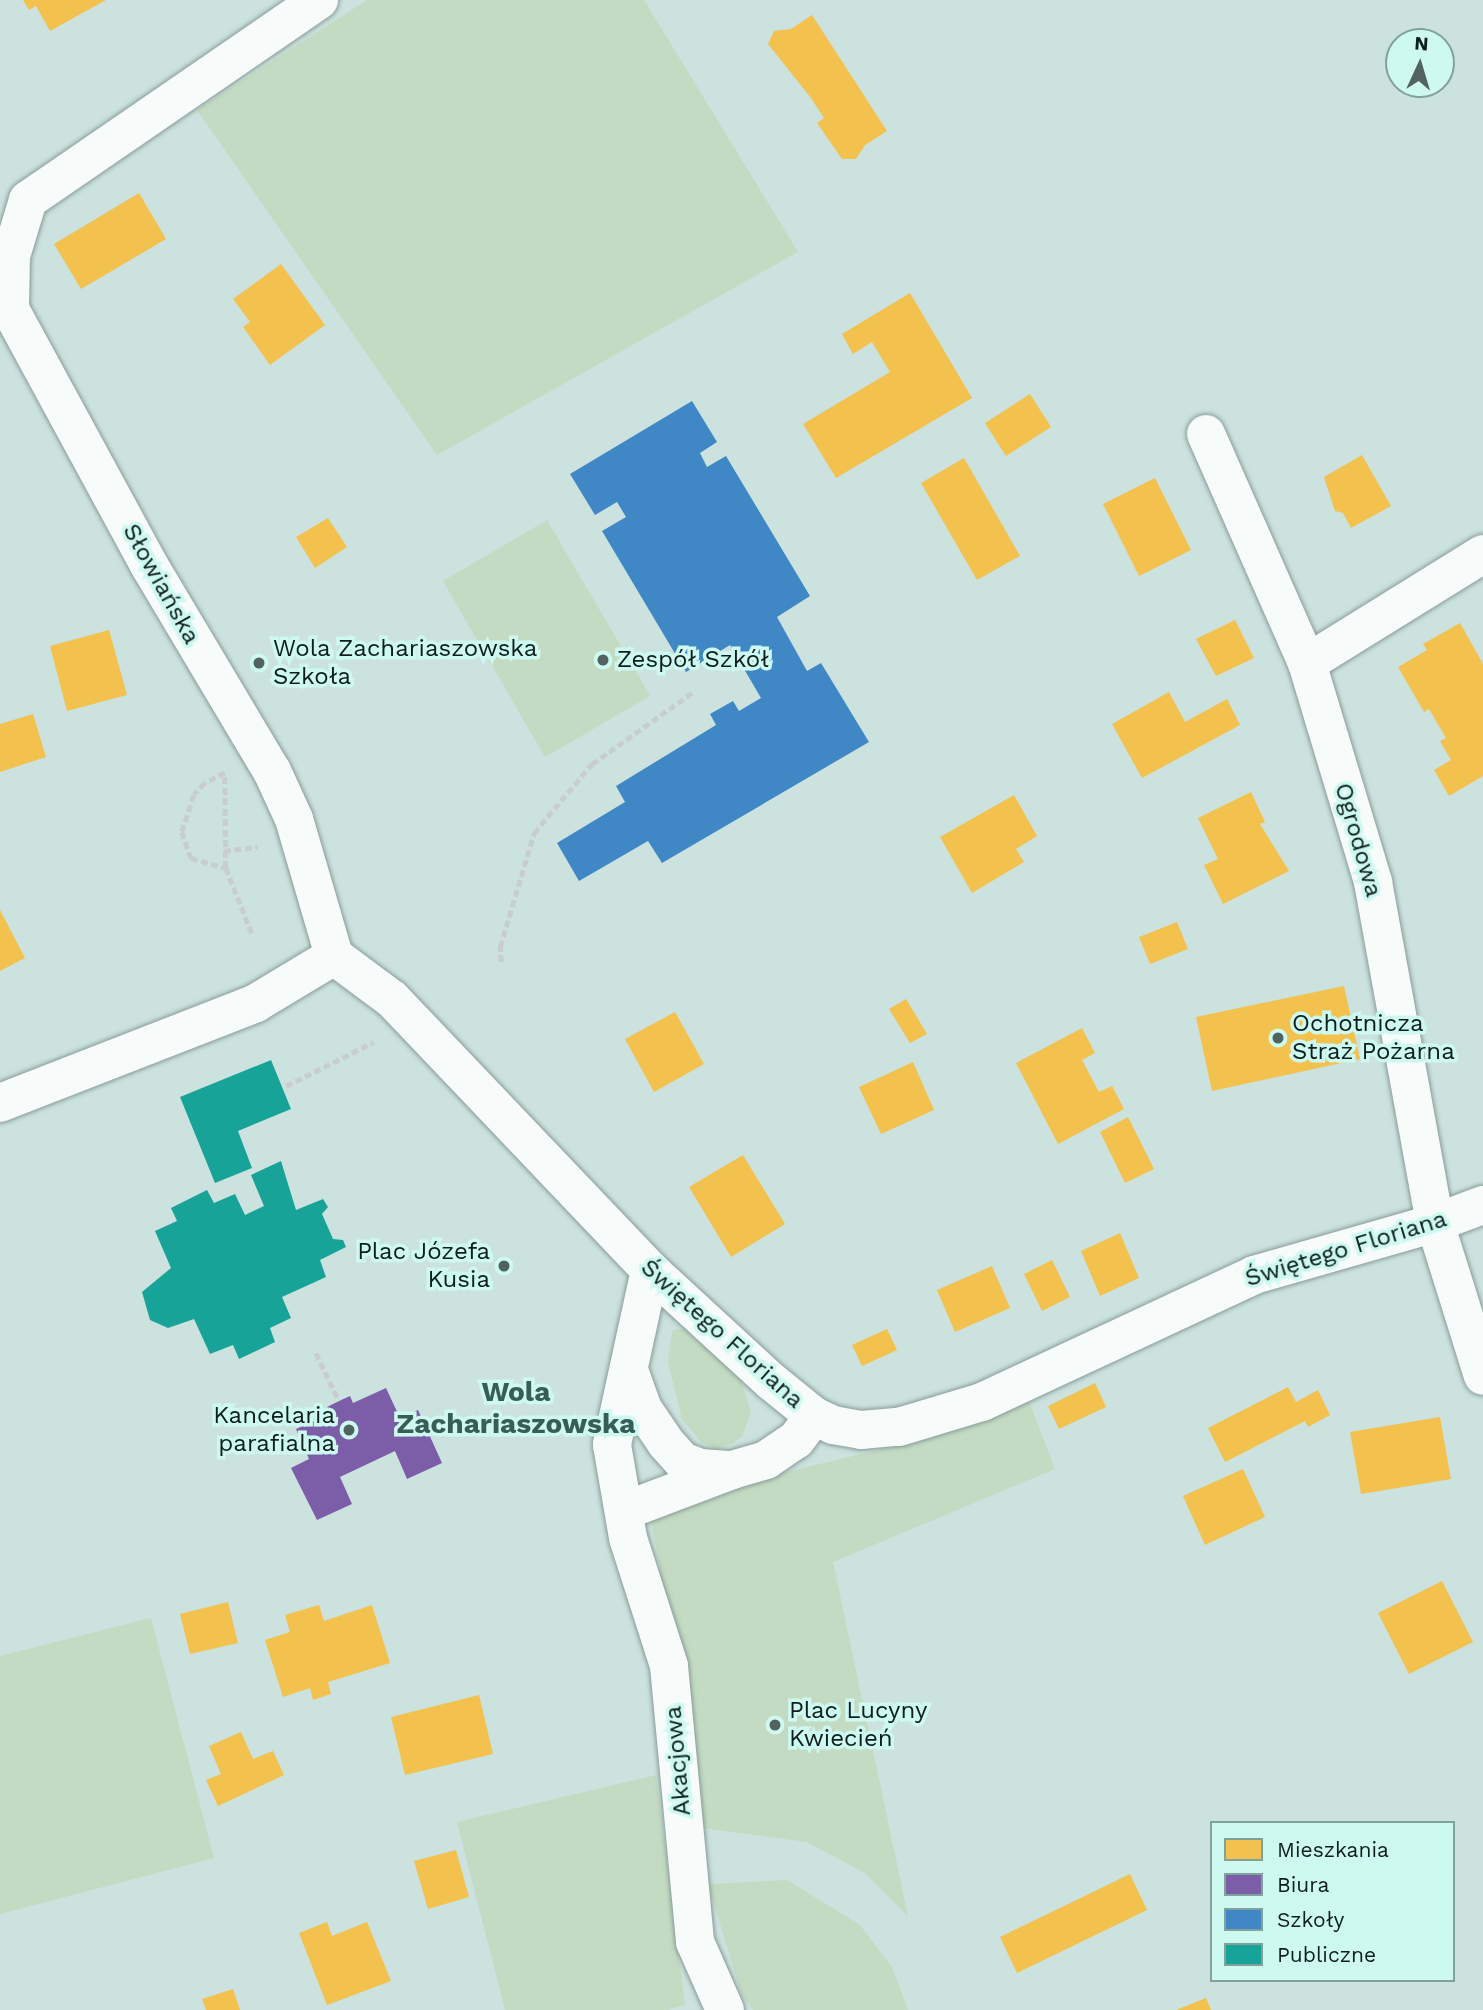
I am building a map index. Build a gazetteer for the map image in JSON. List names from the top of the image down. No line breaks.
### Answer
{"streets":{"street":["Słowiańska","Ogrodowa","Świętego Floriana","Akacjowa"]},"crossings":[["Słowiańska","Świętego Floriana"],["Ogrodowa","Świętego Floriana"],["Świętego Floriana","Akacjowa"]],"districts":["Wola Zachariaszowska"],"places":["Zespół Szkół","Wola Zachariaszowska Szkoła","Ochotnicza Straż Pożarna","Plac Józefa Kusia","Kancelaria parafialna","Plac Lucyny Kwiecień"],"legend":["Mieszkania","Biura","Szkoły","Publiczne"],"north":"top"}
